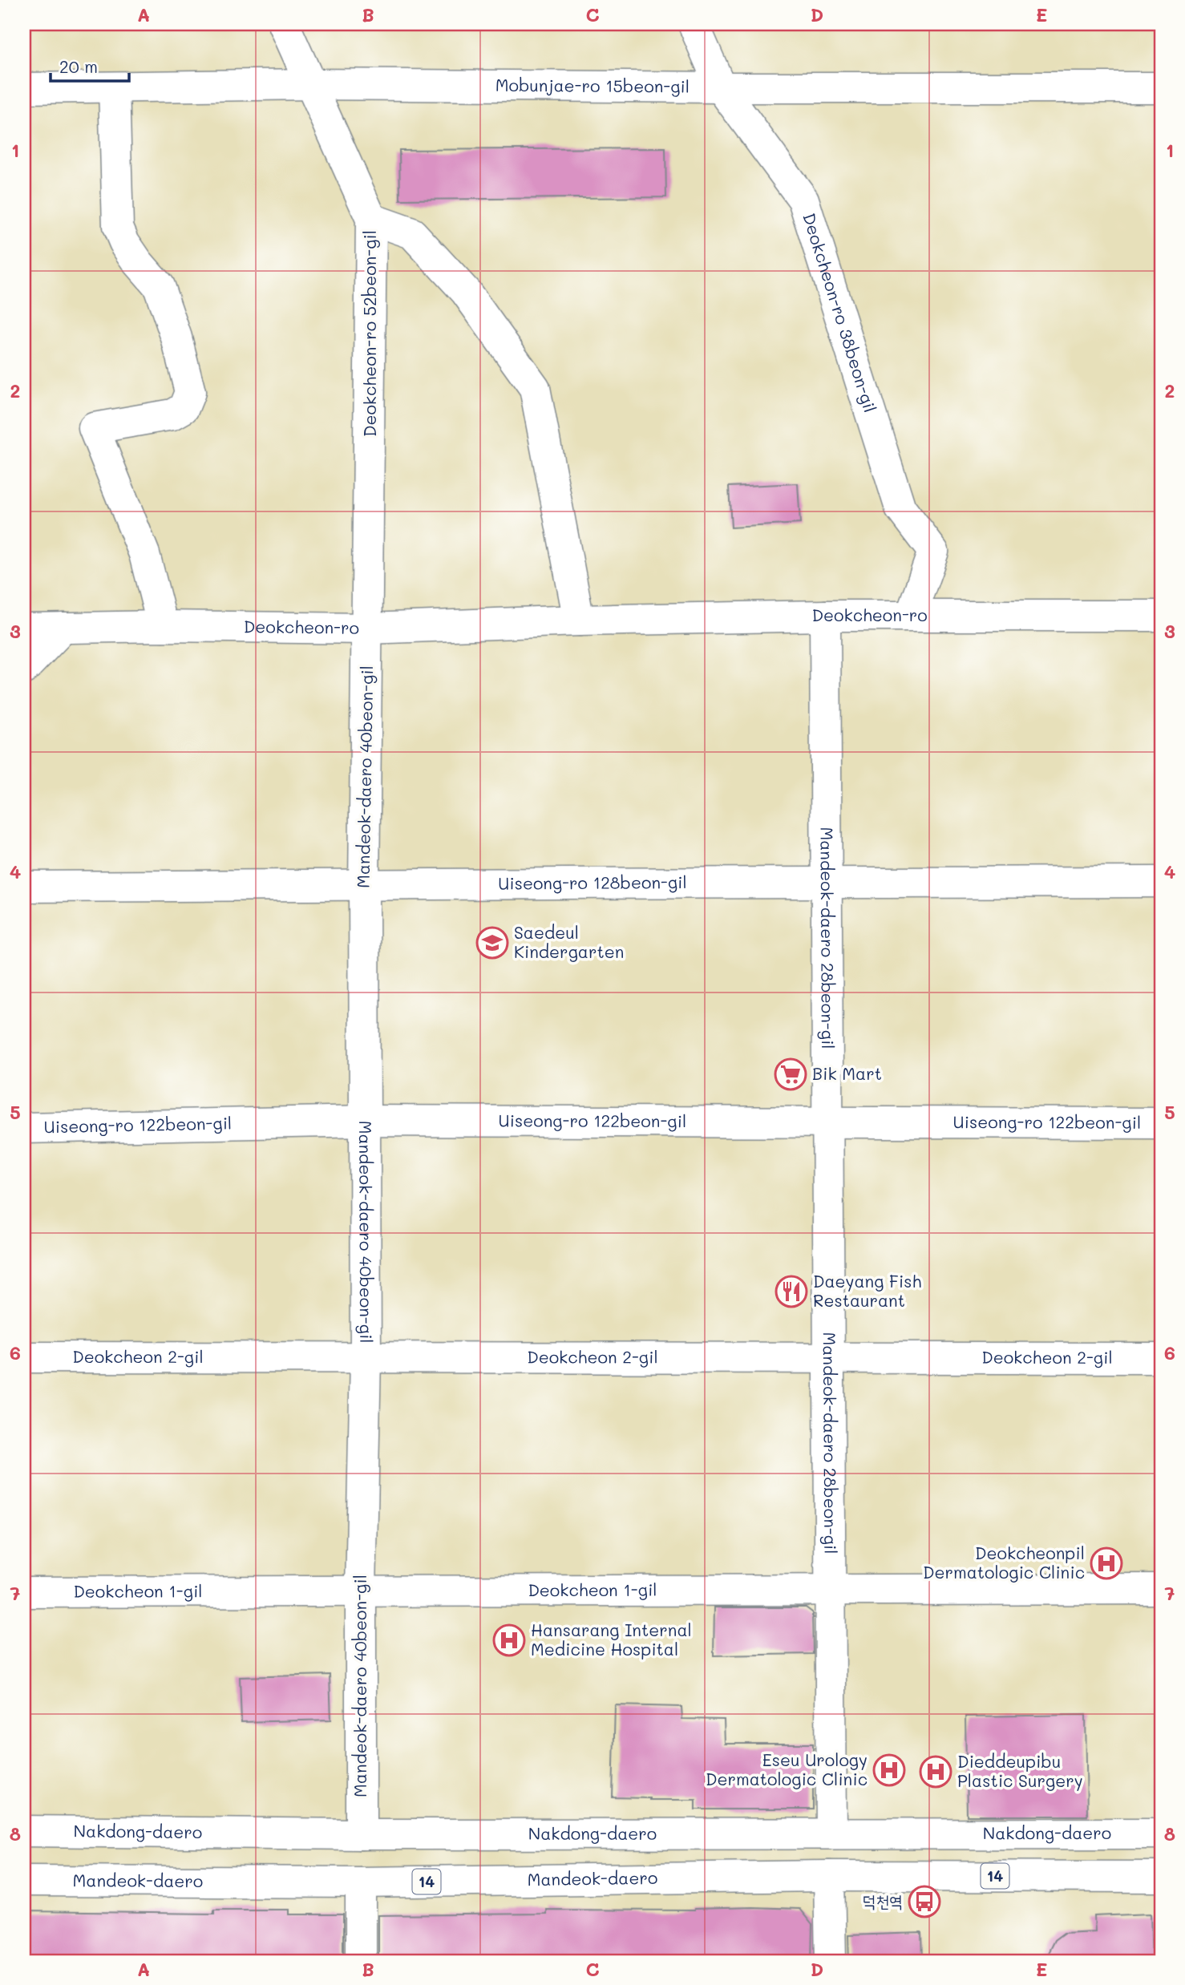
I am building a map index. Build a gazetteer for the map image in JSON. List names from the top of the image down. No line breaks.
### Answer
{"streets":{"street":["Mobunjae-ro 15beon-gil","Deokcheon-ro 38beon-gil","Deokcheon-ro 52beon-gil","Deokcheon-ro","Mandeok-daero 40beon-gil","Uiseong-ro 128beon-gil","Mandeok-daero 28beon-gil","Uiseong-ro 122beon-gil","Deokcheon 2-gil","Deokcheon 1-gil","Nakdong-daero","14","Mandeok-daero"]},"crossings":[["Mobunjae-ro 15beon-gil","Deokcheon-ro 38beon-gil"],["Mobunjae-ro 15beon-gil","Deokcheon-ro 52beon-gil"],["Deokcheon-ro 38beon-gil","Deokcheon-ro"],["Deokcheon-ro 52beon-gil","Deokcheon-ro"],["Deokcheon-ro 52beon-gil","Mandeok-daero 40beon-gil"],["Deokcheon-ro","Mandeok-daero 40beon-gil"],["Deokcheon-ro","Mandeok-daero 28beon-gil"],["Mandeok-daero 40beon-gil","Uiseong-ro 128beon-gil"],["Mandeok-daero 40beon-gil","Uiseong-ro 122beon-gil"],["Mandeok-daero 40beon-gil","Deokcheon 2-gil"],["Mandeok-daero 40beon-gil","Deokcheon 1-gil"],["Mandeok-daero 40beon-gil","Nakdong-daero"],["Uiseong-ro 128beon-gil","Mandeok-daero 28beon-gil"],["Mandeok-daero 28beon-gil","Uiseong-ro 122beon-gil"],["Mandeok-daero 28beon-gil","Deokcheon 2-gil"],["Mandeok-daero 28beon-gil","Deokcheon 1-gil"],["Mandeok-daero 28beon-gil","Nakdong-daero"]],"places":{"school or university":["Saedeul Kindergarten"],"supermarket":["Bik Mart"],"restaurant":["Daeyang Fish Restaurant"],"hospital":["Deokcheonpil Dermatologic Clinic","Hansarang Internal Medicine Hospital","Eseu Urology Dermatologic Clinic","Dieddeupibu Plastic Surgery"],"bus stop":["덕천역"]},"scale_bar":"20 m","grid":{"columns":["A","B","C","D","E"],"rows":["1","2","3","4","5","6","7","8"]}}
